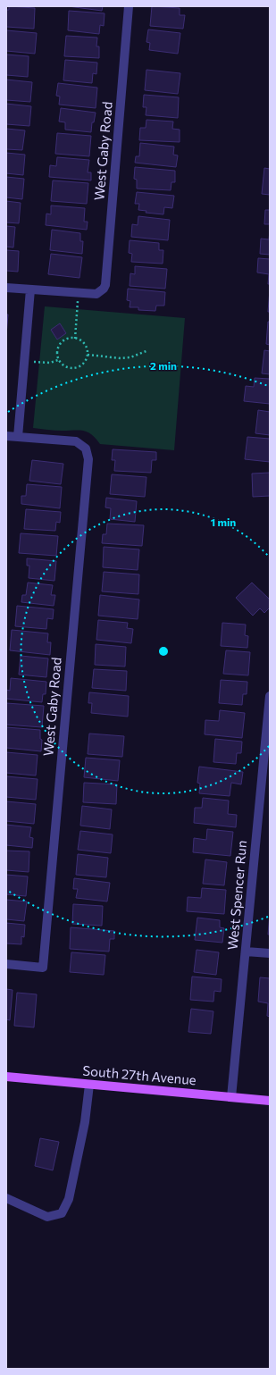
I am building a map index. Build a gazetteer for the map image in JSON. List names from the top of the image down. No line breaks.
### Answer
{"streets":{"main road":["South 27th Avenue"],"street":["West Gaby Road","West Spencer Run"]},"crossings":[["West Spencer Run","South 27th Avenue"]],"rings":["2 min","1 min"]}
